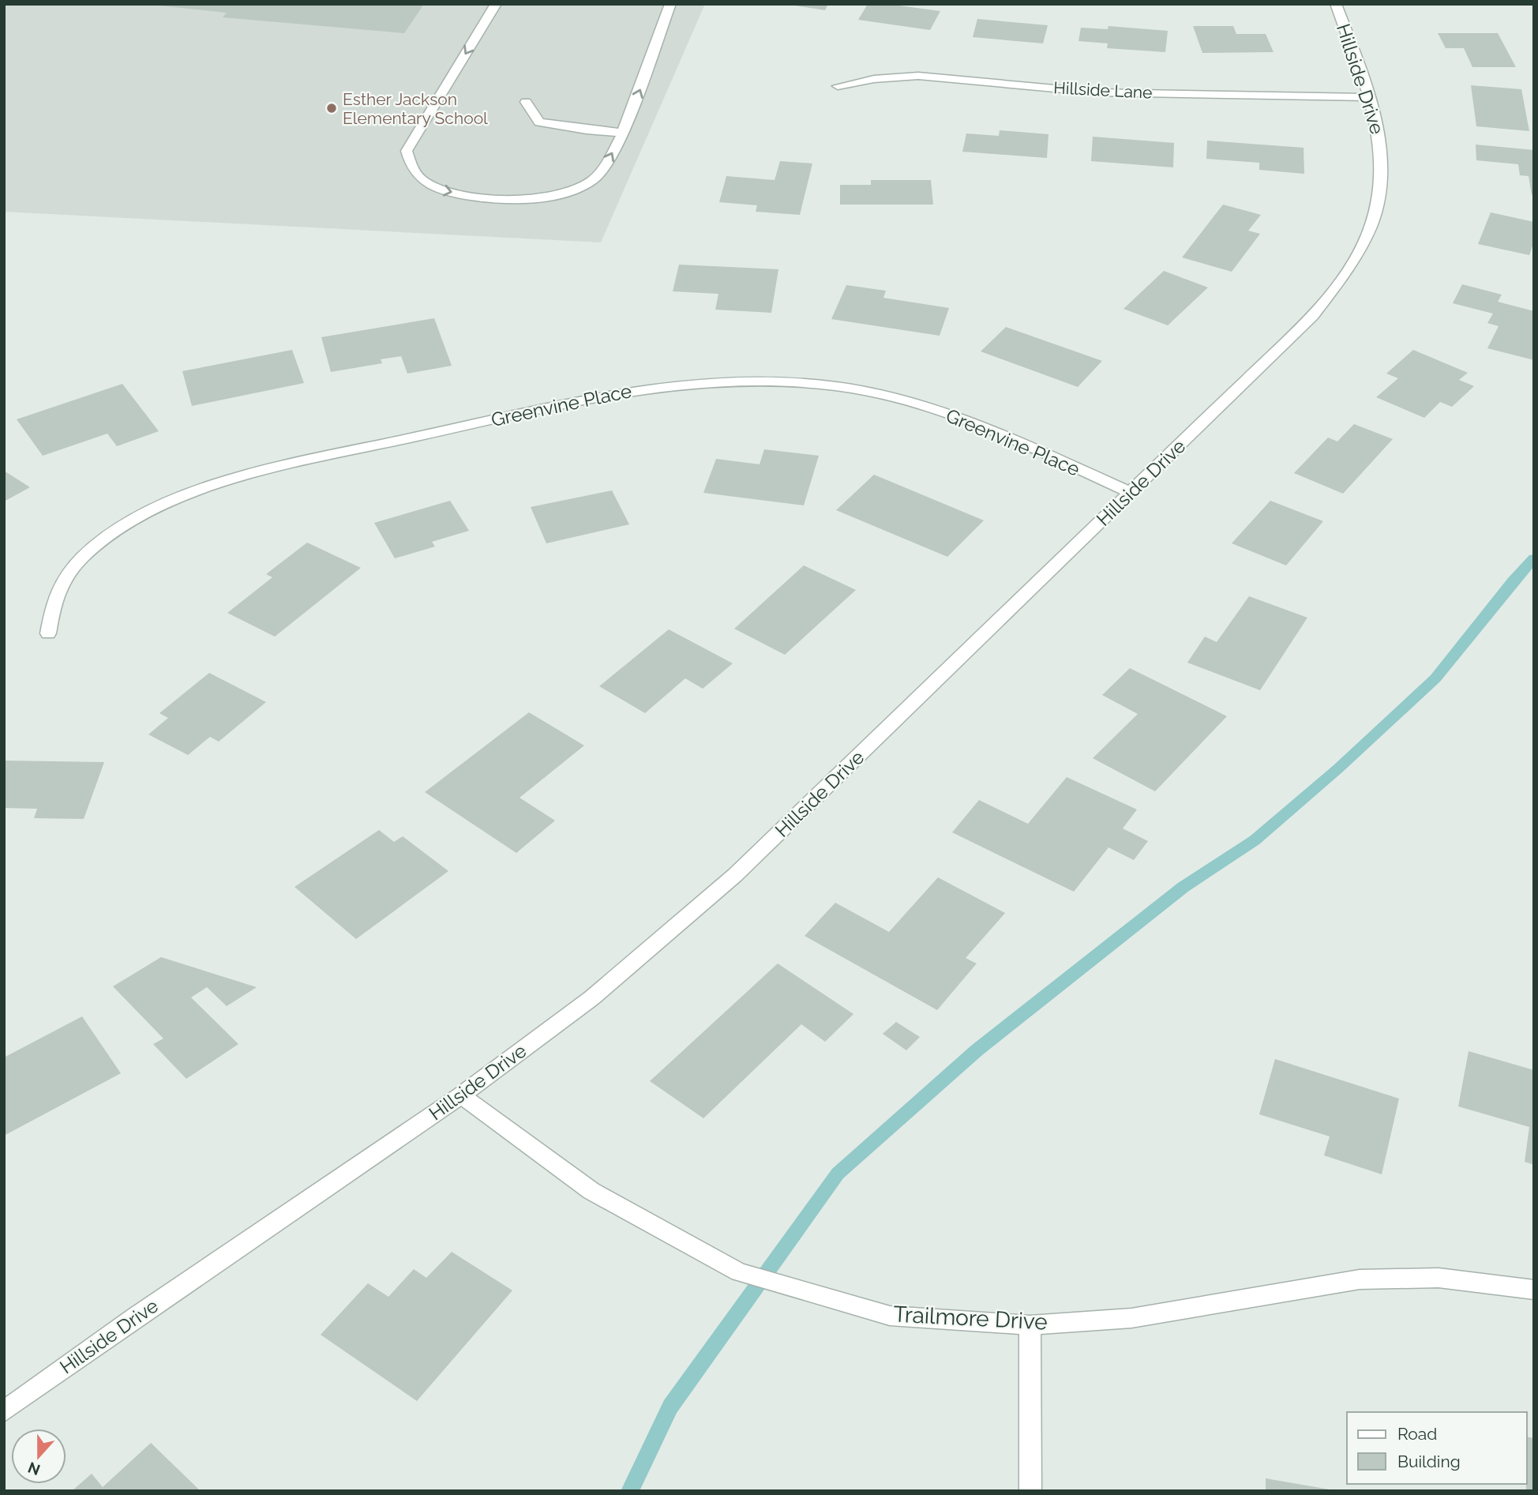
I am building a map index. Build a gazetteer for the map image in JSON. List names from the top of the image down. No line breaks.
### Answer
{"streets":{"street":["Hillside Drive","Hillside Lane","Greenvine Place","Trailmore Drive"]},"crossings":[["Hillside Drive","Hillside Lane"],["Hillside Drive","Greenvine Place"],["Hillside Drive","Trailmore Drive"]],"places":["Esther Jackson Elementary School"],"legend":["Road","Building"],"north":"bottom"}
